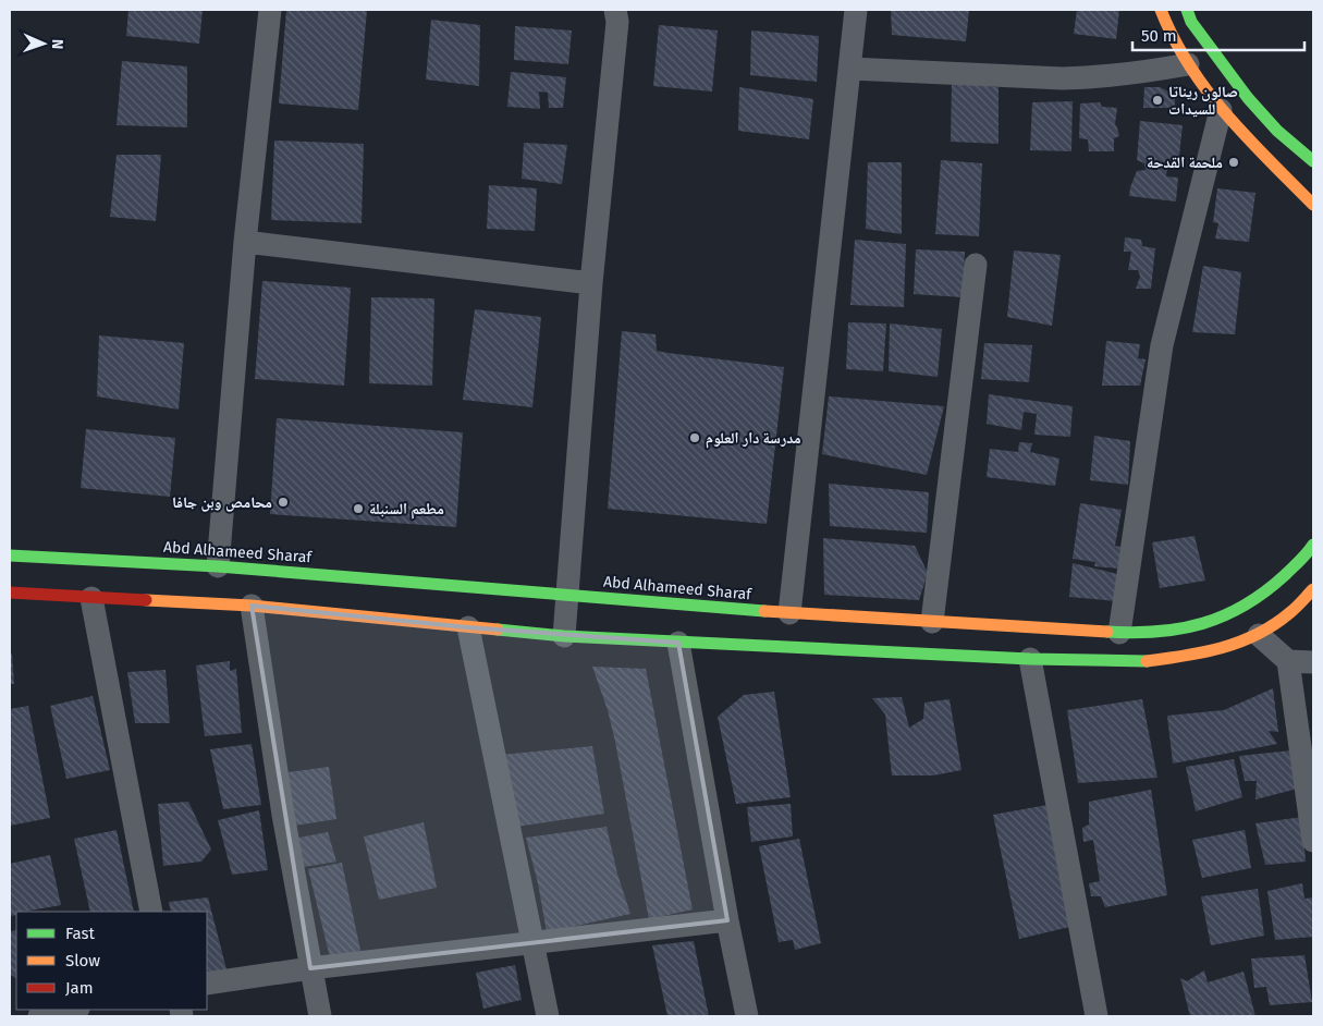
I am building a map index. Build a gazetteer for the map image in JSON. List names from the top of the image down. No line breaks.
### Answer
{"streets":{"main road":["Abd Alhameed Sharaf"]},"places":["صالون ريناتا للسيدات","ملحمة القدحة","مدرسة دار العلوم","محامص وبن جافا","مطعم السنبلة"],"legend":["Fast","Slow","Jam"],"scale_bar":"50 m","north":"right"}
